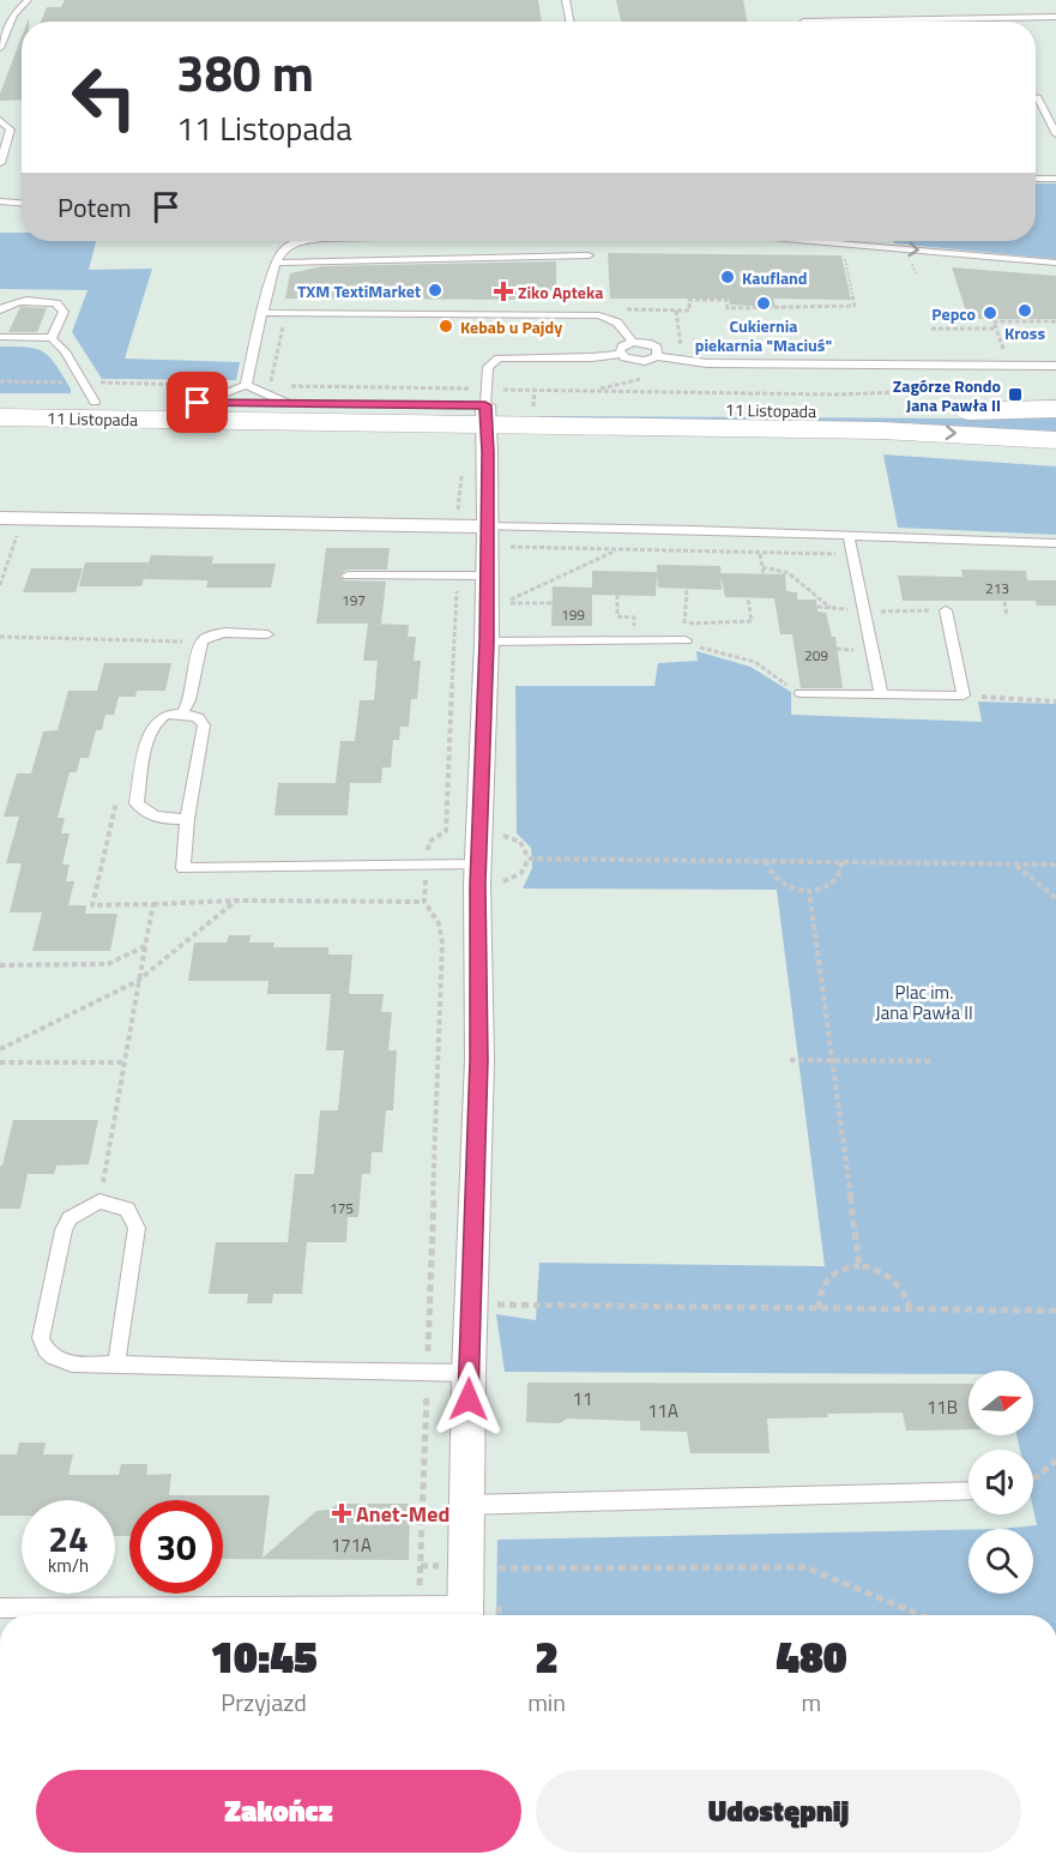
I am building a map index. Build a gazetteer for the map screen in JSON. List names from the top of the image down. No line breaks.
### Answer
{"streets":{"main road":["11 Listopada"]},"parks":["Plac im. Jana Pawła II"],"places":{"other":["Kaufland","TXM TextiMarket","Cukiernia piekarnia \"Maciuś\"","Kross","Pepco","Kebab u Pajdy"],"health":["Ziko Apteka","Anet-Med"],"transit":["Zagórze Rondo Jana Pawła II"]},"house_numbers":["213","197","199","209","175","11","11B","11A","171A"],"north":"right","page":{"turn":["380 m","11 Listopada"],"then":"Potem","speed":"24 km/h","limit":"30","eta":["10:45","Przyjazd","2","min","480","m"],"buttons":["Zakończ","Udostępnij"]}}
